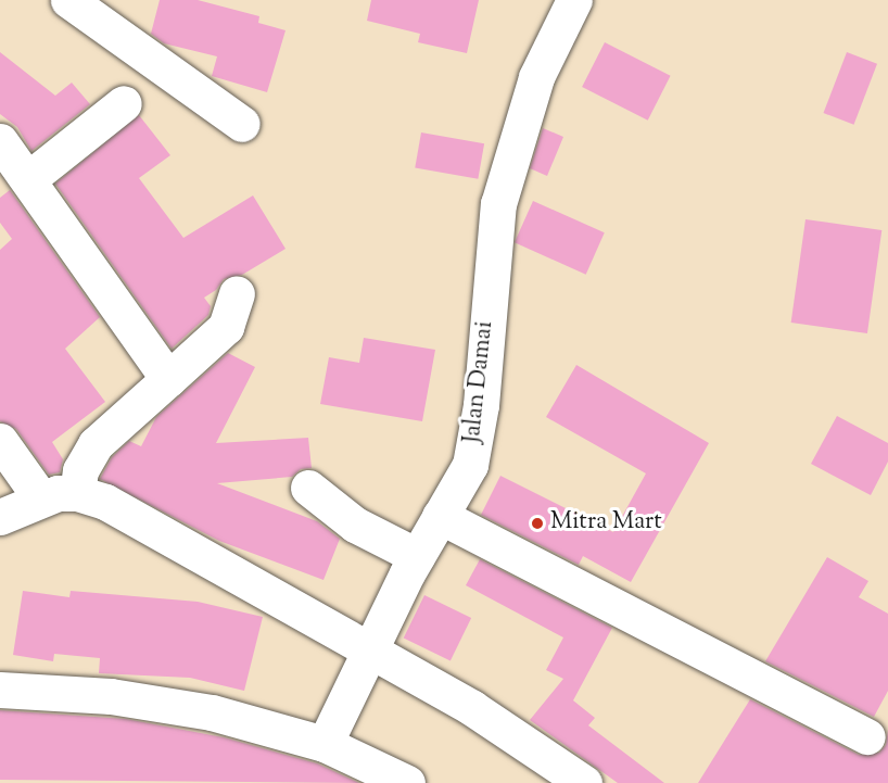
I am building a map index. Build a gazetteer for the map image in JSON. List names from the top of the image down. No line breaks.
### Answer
{"streets":{"street":["Jalan Damai"]},"places":["Mitra Mart"]}
